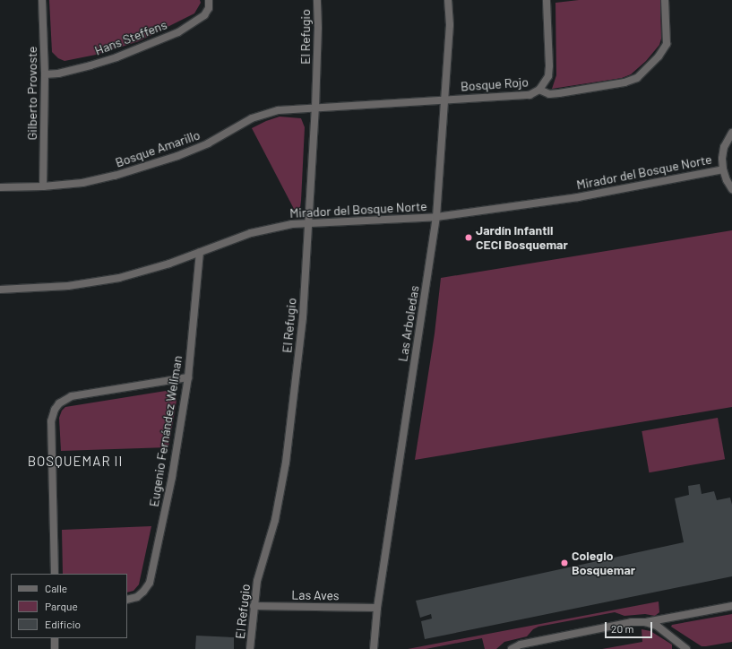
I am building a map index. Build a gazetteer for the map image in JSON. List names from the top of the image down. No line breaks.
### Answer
{"streets":{"street":["El Refugio","Hans Steffens","Bosque Rojo","Gilberto Provoste","Bosque Amarillo","Mirador del Bosque Norte","Las Arboledas","Eugenio Fernández Wellman","Las Aves"]},"crossings":[["El Refugio","Bosque Rojo"],["El Refugio","Bosque Amarillo"],["El Refugio","Mirador del Bosque Norte"],["El Refugio","Las Aves"],["Hans Steffens","Gilberto Provoste"],["Bosque Rojo","Bosque Amarillo"],["Bosque Rojo","Las Arboledas"],["Gilberto Provoste","Bosque Amarillo"],["Mirador del Bosque Norte","Las Arboledas"],["Mirador del Bosque Norte","Eugenio Fernández Wellman"],["Las Arboledas","Las Aves"]],"districts":["BOSQUEMAR II"],"places":["Jardín Infantil CECI Bosquemar","Colegio Bosquemar"],"legend":["Calle","Parque","Edificio"],"scale_bar":"20 m"}
